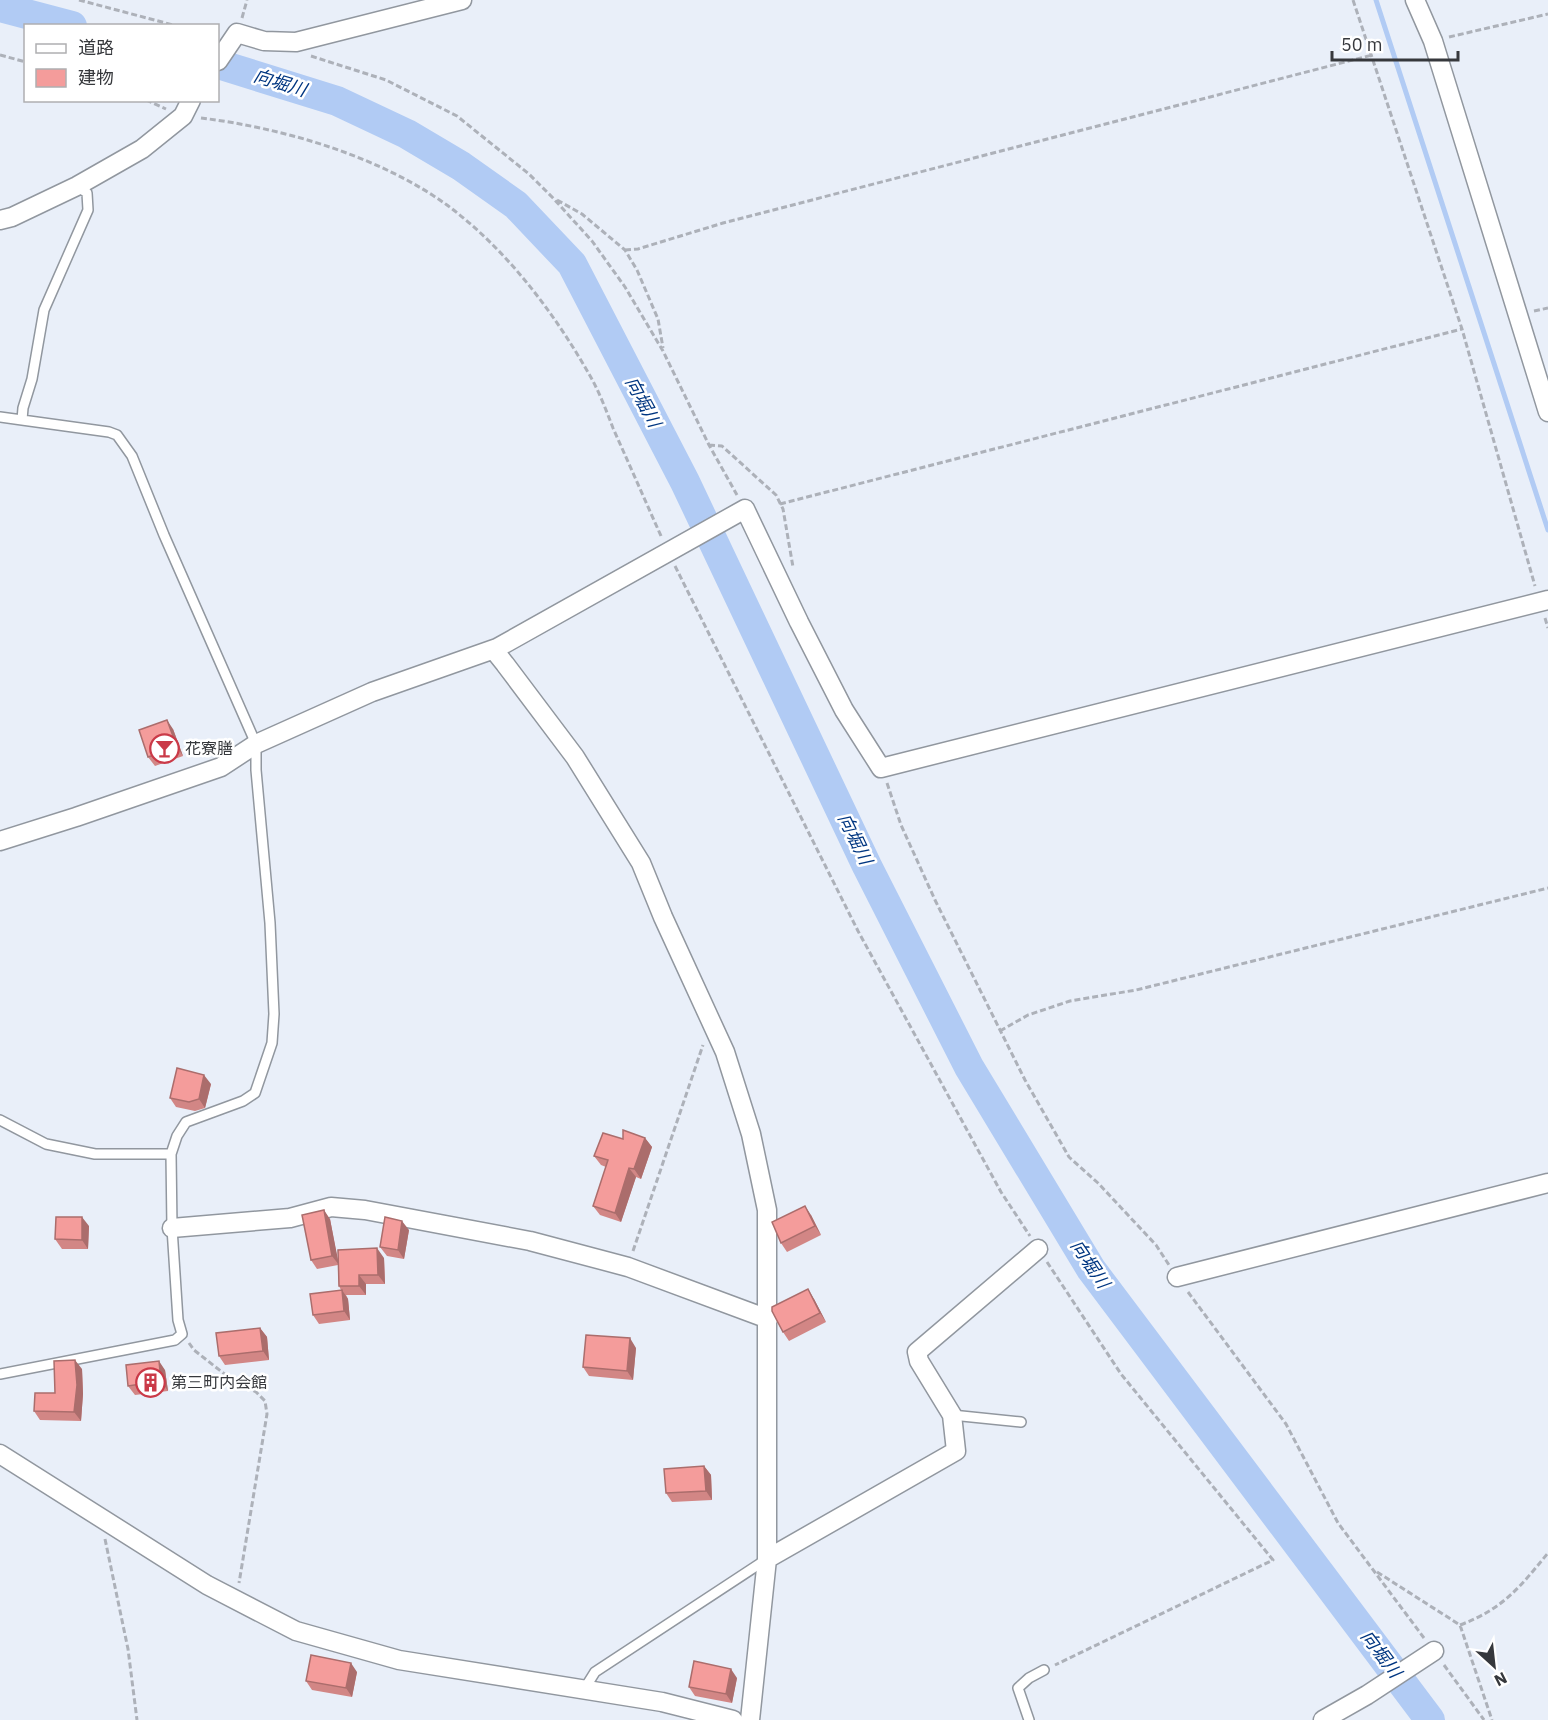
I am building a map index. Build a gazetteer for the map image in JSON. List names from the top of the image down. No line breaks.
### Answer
{"water":["向堀川"],"places":{"bar":["花寮膳"],"building":["第三町内会館"]},"legend":["道路","建物"],"scale_bar":"50 m","north":"bottom right"}
